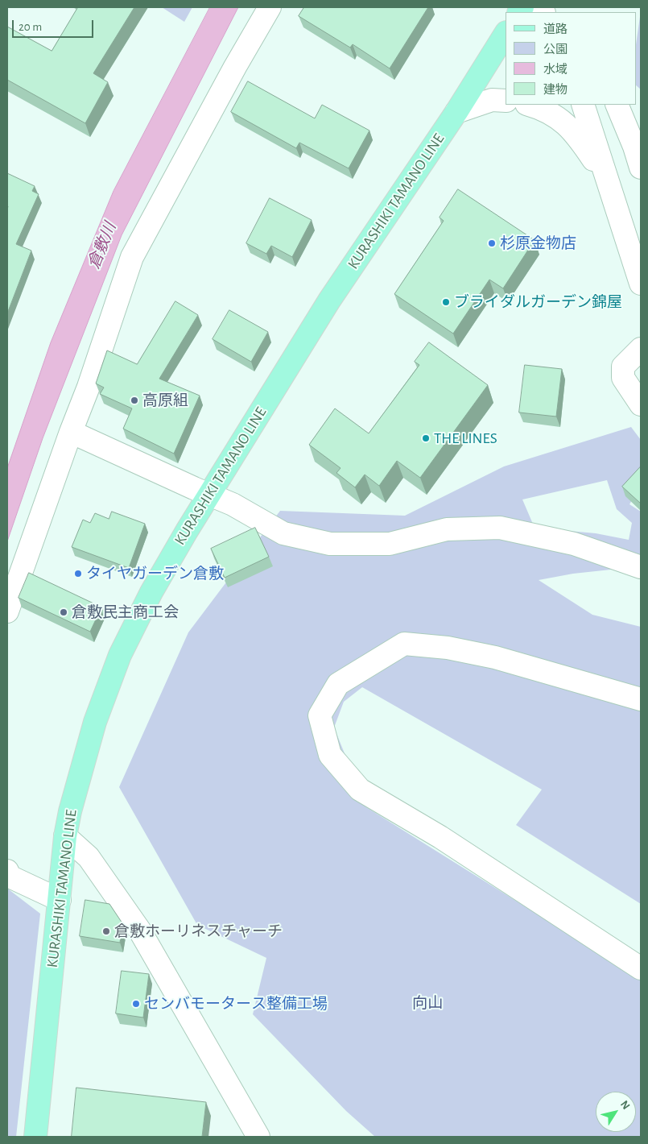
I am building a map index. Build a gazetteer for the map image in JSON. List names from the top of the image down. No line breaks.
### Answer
{"streets":{"main road":["KURASHIKI TAMANO LINE"]},"water":["倉敷川"],"parks":["向山"],"places":["杉原金物店","ブライダルガーデン錦屋","高原組","THE LINES","タイヤガーデン倉敷","倉敷民主商工会","倉敷ホーリネスチャーチ","センバモータース整備工場"],"legend":["道路","公園","水域","建物"],"scale_bar":"20 m","north":"top right"}
